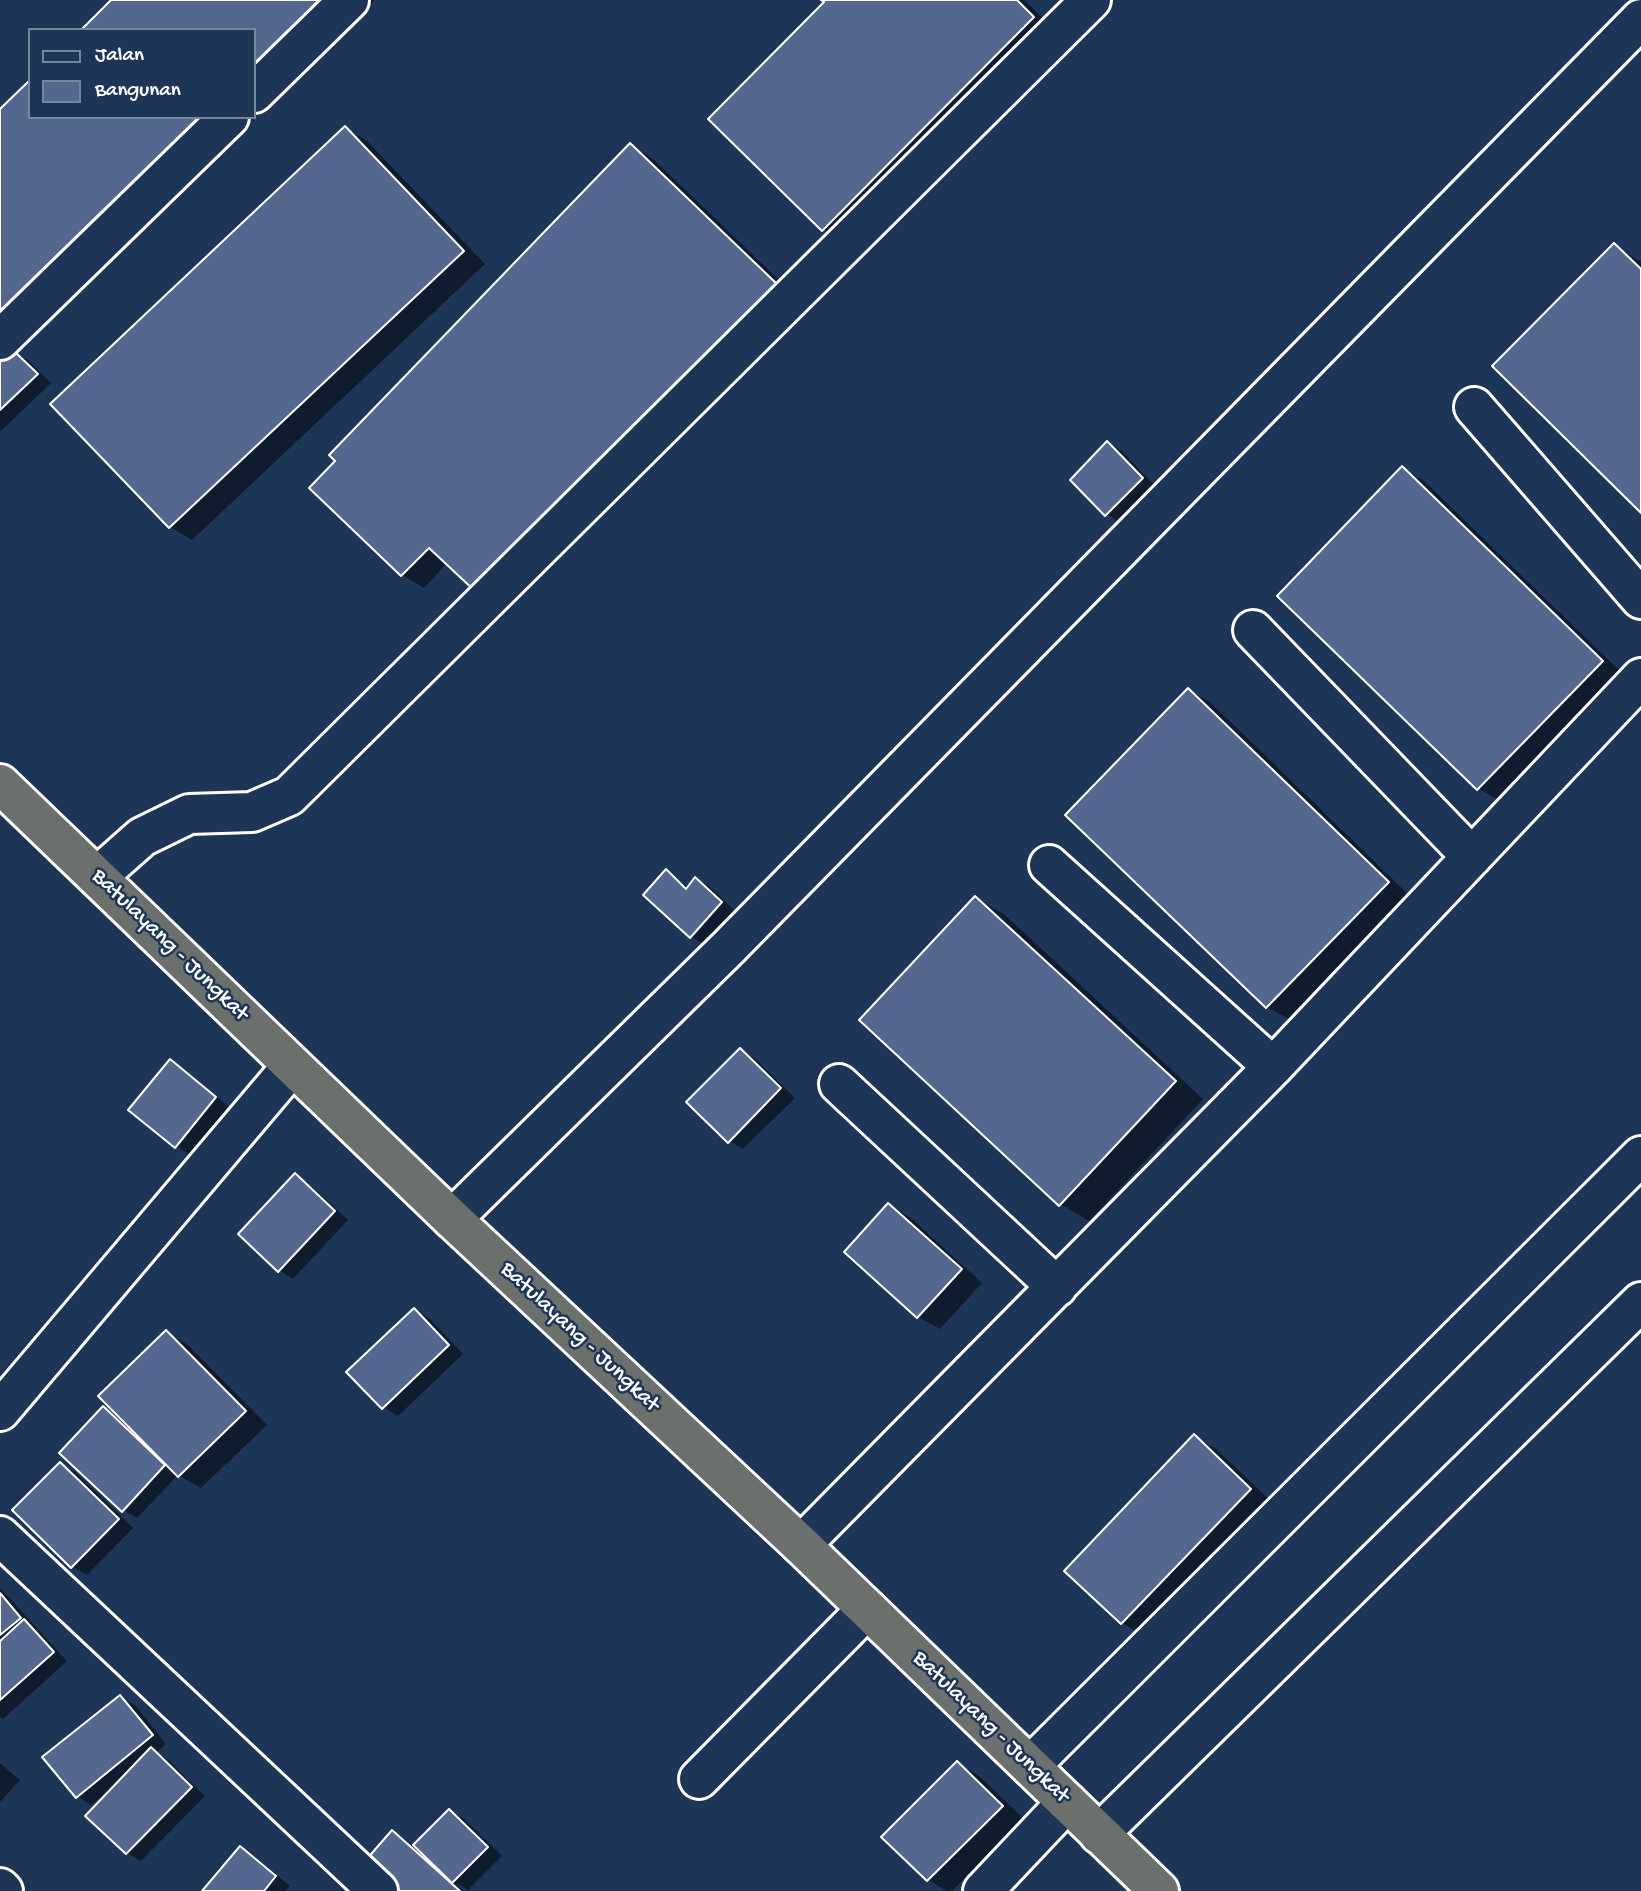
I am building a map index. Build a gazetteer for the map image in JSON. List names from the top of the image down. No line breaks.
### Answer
{"streets":{"highway":["Batulayang - Jungkat"]},"legend":["Jalan","Bangunan"]}
